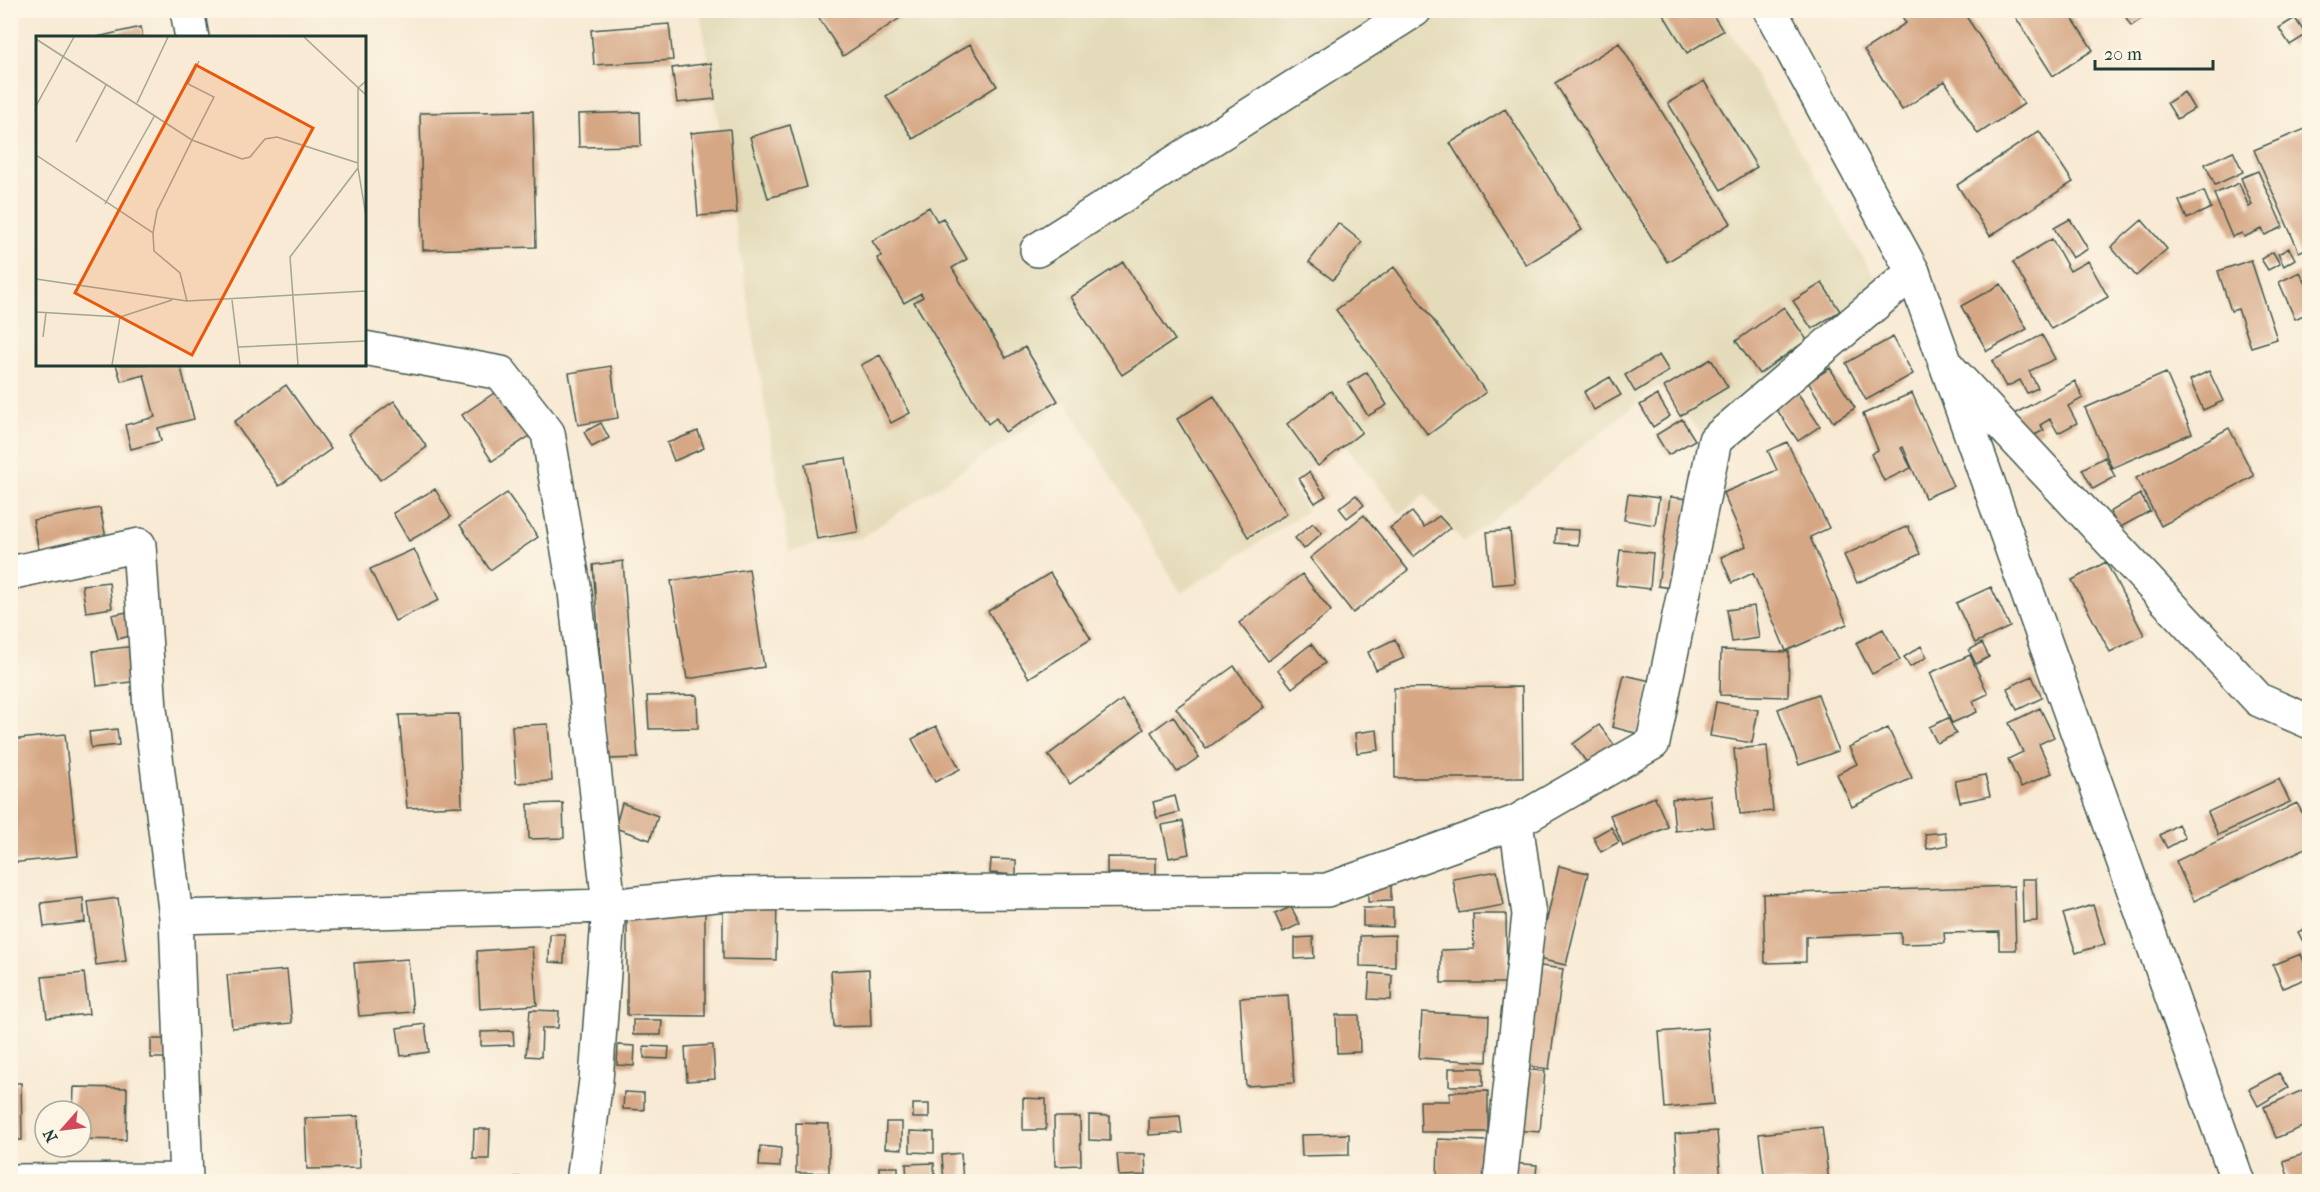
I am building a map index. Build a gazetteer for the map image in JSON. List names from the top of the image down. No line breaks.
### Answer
{"scale_bar":"20 m","north":"bottom left"}
